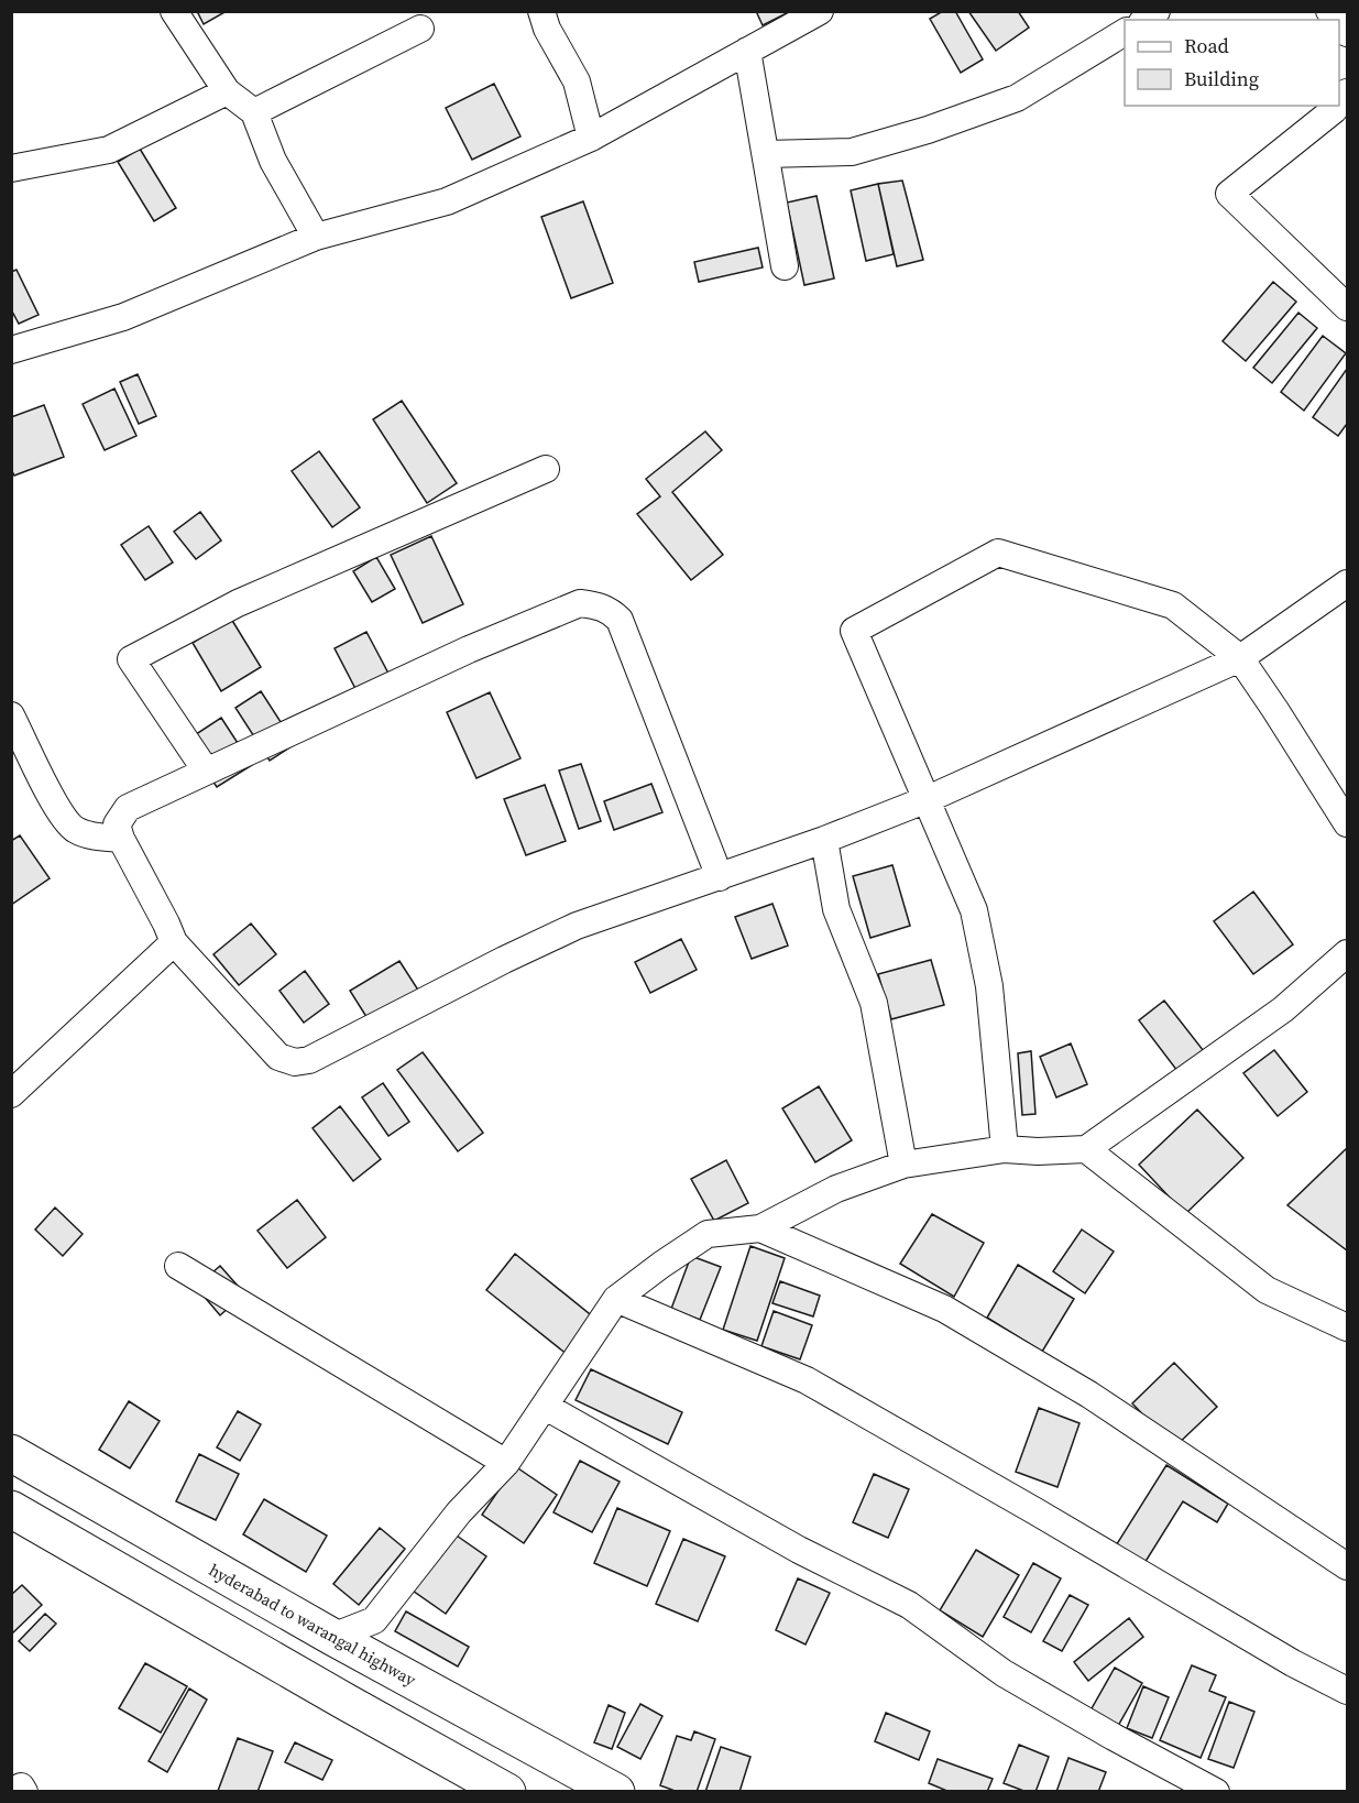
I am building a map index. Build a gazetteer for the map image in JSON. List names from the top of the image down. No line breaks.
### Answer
{"streets":{"main road":["hyderabad to warangal highway"]},"legend":["Road","Building"]}
